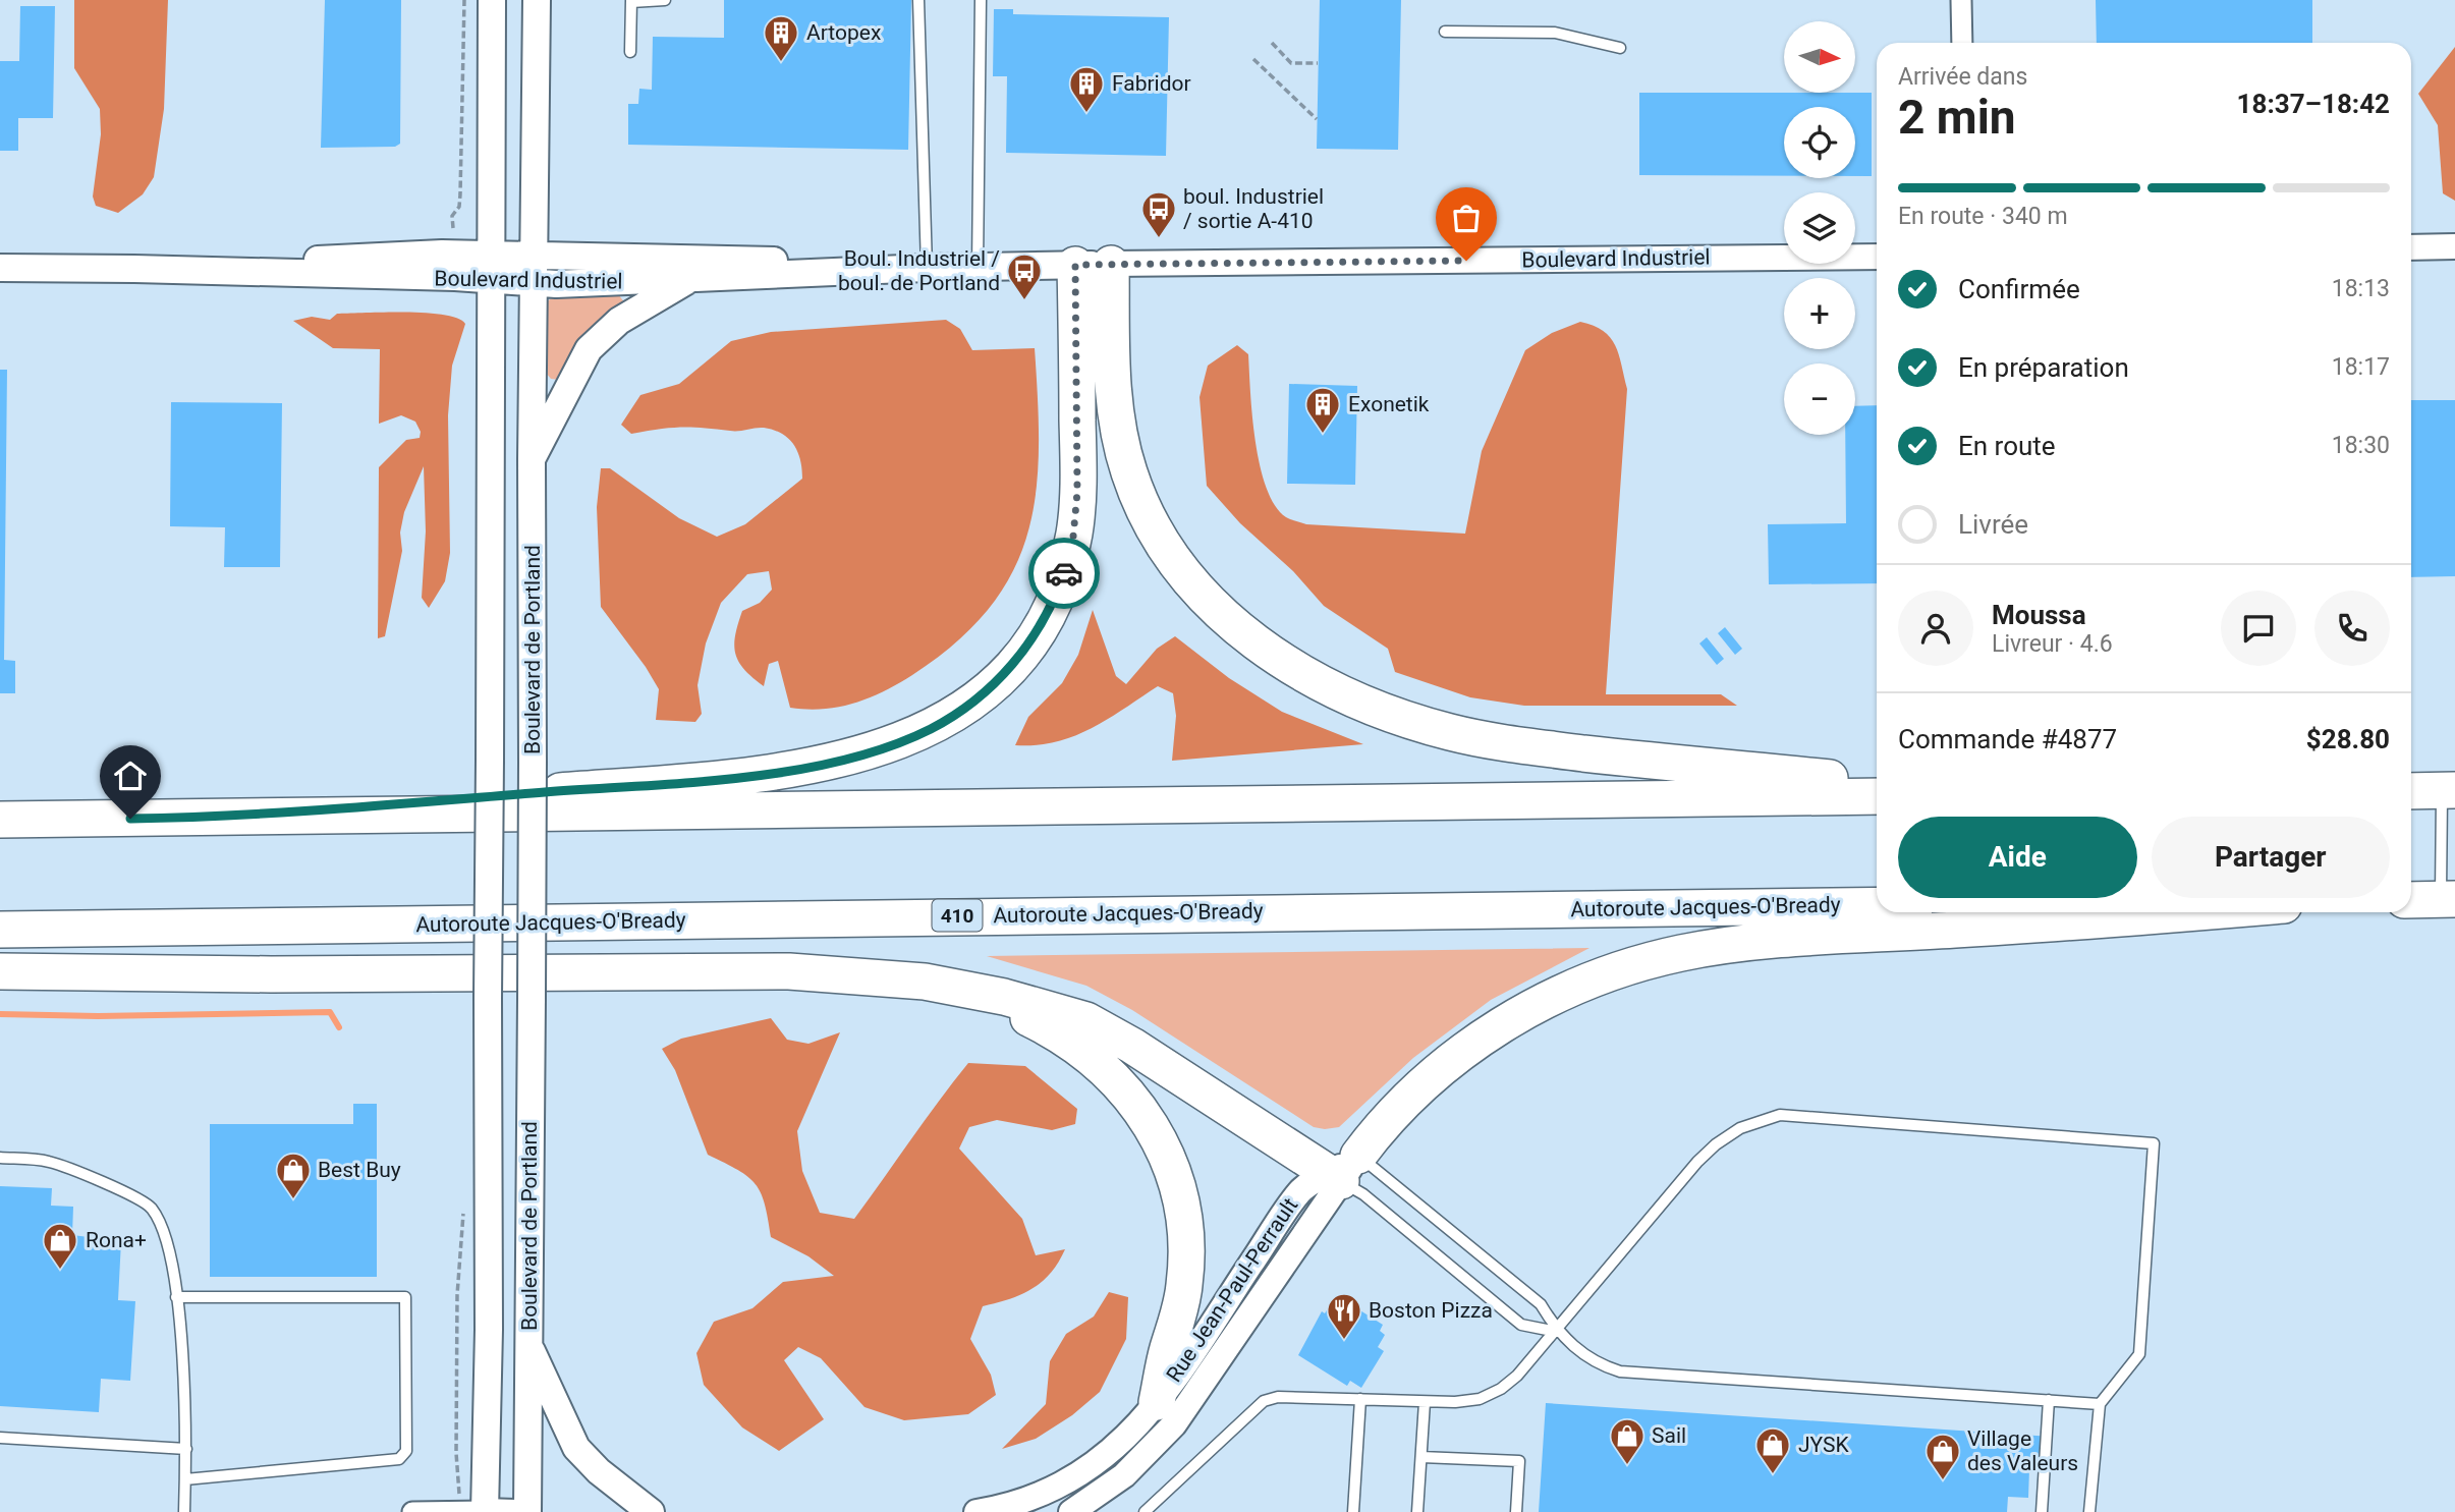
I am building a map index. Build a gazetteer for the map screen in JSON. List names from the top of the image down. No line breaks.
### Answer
{"streets":{"highway":["Autoroute Jacques-O'Bready","410"],"main road":["Boulevard Industriel","Boulevard de Portland"],"street":["Rue Jean-Paul-Perrault"]},"crossings":[["Boulevard Industriel","Boulevard de Portland"]],"places":{"building":["Artopex","Fabridor","Exonetik"],"bus stop":["boul. Industriel / sortie A-410","Boul. Industriel / boul. de Portland"],"shop":["Best Buy","Rona+","Sail","JYSK","Village des Valeurs"],"restaurant":["Boston Pizza"]},"north":"right","page":{"map_buttons":["+","−"],"heading":["2 min","Arrivée dans","18:37–18:42"],"panel":["Moussa","Livreur · 4.6","Commande #4877","$28.80"],"bar":"En route · 340 m","list":[["Confirmée","18:13"],["En préparation","18:17"],["En route","18:30"],"Livrée"],"buttons":["Aide","Partager"]}}
